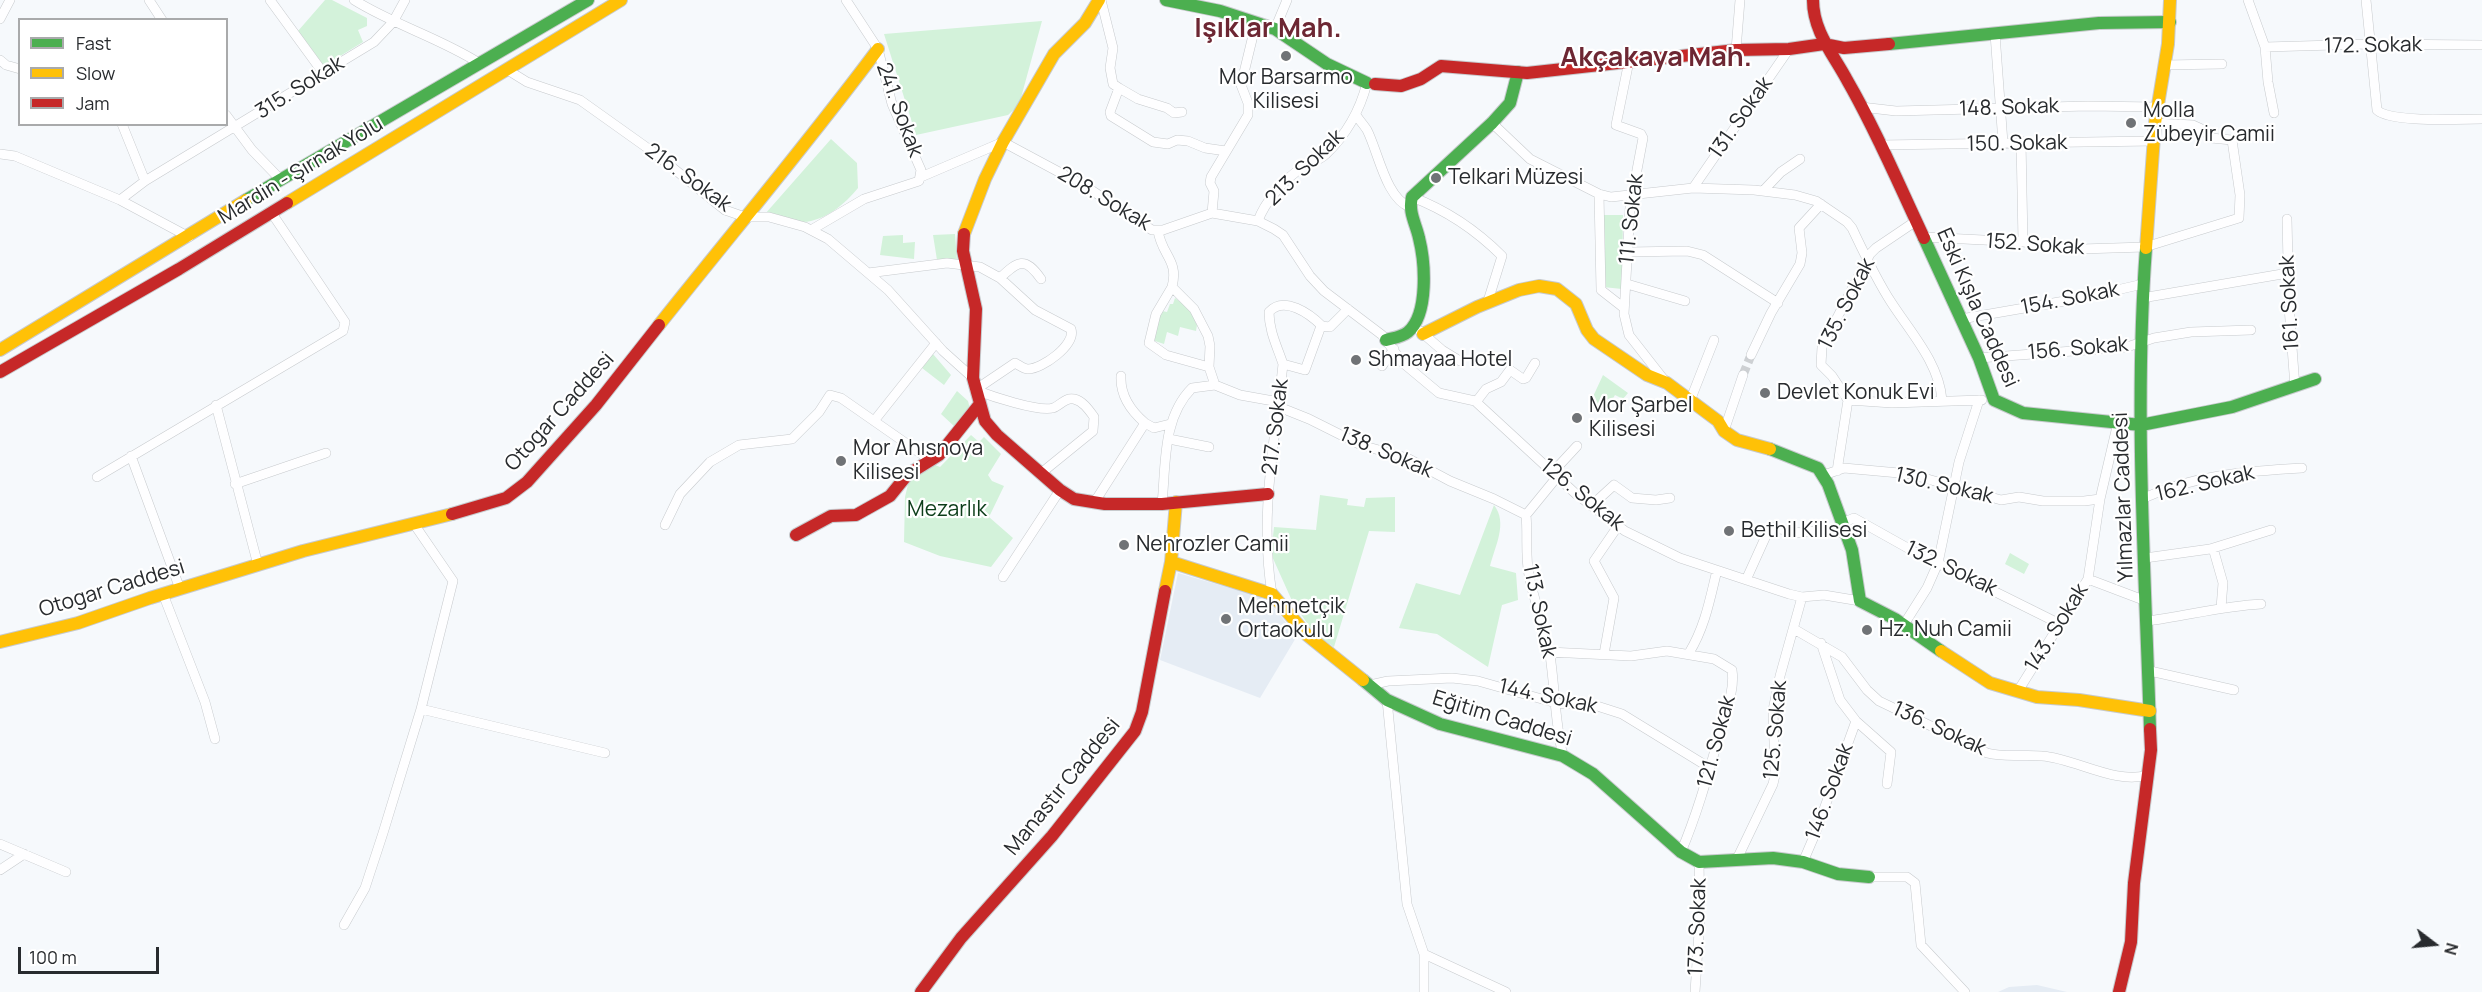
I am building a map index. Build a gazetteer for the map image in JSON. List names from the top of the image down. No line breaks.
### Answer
{"streets":{"street":["172. Sokak","315. Sokak","148. Sokak","241. Sokak","131. Sokak","150. Sokak","213. Sokak","Mardin - Şırnak Yolu","216. Sokak","208. Sokak","111. Sokak","152. Sokak","154. Sokak","161. Sokak","135. Sokak","Eski Kışla Caddesi","156. Sokak","Otogar Caddesi","217. Sokak","138. Sokak","162. Sokak","130. Sokak","126. Sokak","Yılmazlar Caddesi","132. Sokak","113. Sokak","143. Sokak","144. Sokak","Eğitim Caddesi","136. Sokak","125. Sokak","121. Sokak","Manastır Caddesi","146. Sokak","173. Sokak"]},"crossings":[["148. Sokak","Eski Kışla Caddesi"],["148. Sokak","Yılmazlar Caddesi"],["241. Sokak","216. Sokak"],["241. Sokak","Otogar Caddesi"],["150. Sokak","Eski Kışla Caddesi"],["150. Sokak","Yılmazlar Caddesi"],["213. Sokak","208. Sokak"],["Mardin - Şırnak Yolu","216. Sokak"],["216. Sokak","Otogar Caddesi"],["208. Sokak","126. Sokak"],["152. Sokak","Eski Kışla Caddesi"],["152. Sokak","Yılmazlar Caddesi"],["154. Sokak","Eski Kışla Caddesi"],["154. Sokak","Yılmazlar Caddesi"],["161. Sokak","Eski Kışla Caddesi"],["135. Sokak","Eski Kışla Caddesi"],["Eski Kışla Caddesi","156. Sokak"],["Eski Kışla Caddesi","Yılmazlar Caddesi"],["Eski Kışla Caddesi","143. Sokak"],["156. Sokak","Yılmazlar Caddesi"],["217. Sokak","138. Sokak"],["217. Sokak","Eğitim Caddesi"],["138. Sokak","113. Sokak"],["162. Sokak","Yılmazlar Caddesi"],["130. Sokak","143. Sokak"],["126. Sokak","125. Sokak"],["Yılmazlar Caddesi","136. Sokak"],["132. Sokak","143. Sokak"],["113. Sokak","144. Sokak"],["113. Sokak","Eğitim Caddesi"],["113. Sokak","121. Sokak"],["144. Sokak","Eğitim Caddesi"],["144. Sokak","121. Sokak"],["Eğitim Caddesi","121. Sokak"],["Eğitim Caddesi","173. Sokak"],["136. Sokak","125. Sokak"]],"districts":["Işıklar Mah.","Akçakaya Mah."],"parks":["Mezarlık"],"places":["Mor Barsarmo Kilisesi","Molla Zübeyir Camii","Telkari Müzesi","Shmayaa Hotel","Devlet Konuk Evi","Mor Şarbel Kilisesi","Mor Ahısnoya Kilisesi","Bethil Kilisesi","Nehrozler Camii","Mehmetçik Ortaokulu","Hz. Nuh Camii"],"legend":["Fast","Slow","Jam"],"scale_bar":"100 m","north":"right"}
